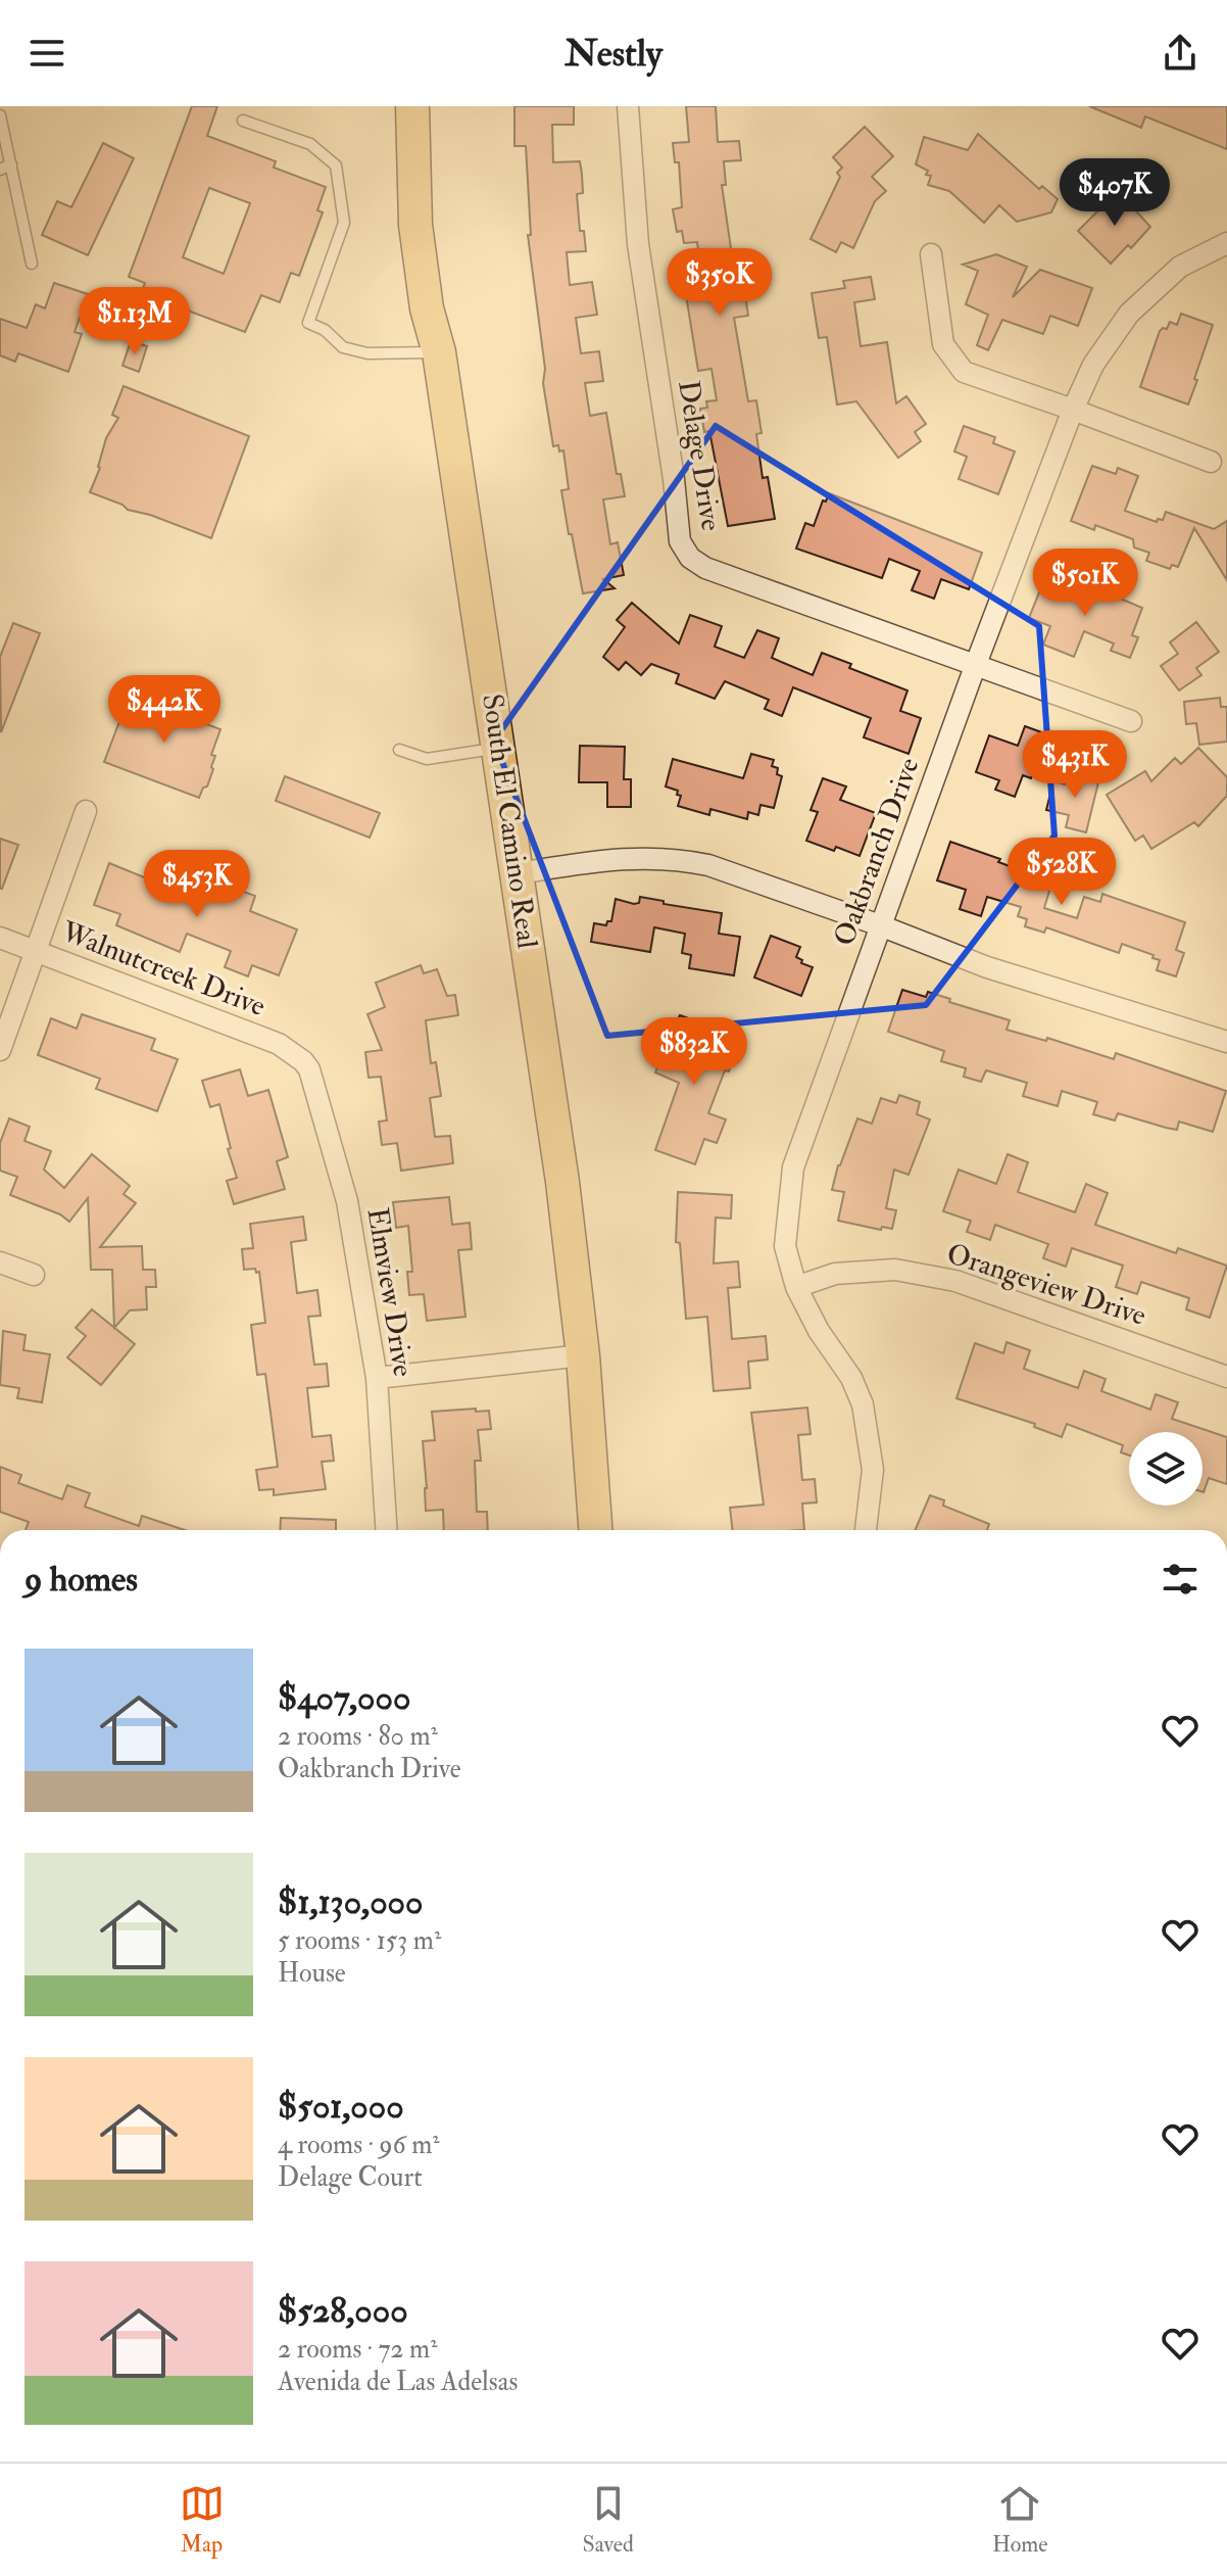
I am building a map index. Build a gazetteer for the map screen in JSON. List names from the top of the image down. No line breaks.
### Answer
{"streets":{"main road":["South El Camino Real"],"street":["Delage Drive","Oakbranch Drive","Walnutcreek Drive","Orangeview Drive","Elmview Drive"]},"crossings":[["Delage Drive","Oakbranch Drive"],["Oakbranch Drive","Orangeview Drive"],["Walnutcreek Drive","Elmview Drive"]],"page":{"header":"Nestly","price":["$407K","$350K","$1.13M","$501K","$442K","$431K","$528K","$453K","$832K"],"heading":"9 homes","list":[{"name":"$407,000","note":"2 rooms · 80 m² · Oakbranch Drive"},{"name":"$1,130,000","note":"5 rooms · 153 m² · House"},{"name":"$501,000","note":"4 rooms · 96 m² · Delage Court"},{"name":"$528,000","note":"2 rooms · 72 m² · Avenida de Las Adelsas"}],"tabs":["Map","Saved","Home"]}}
